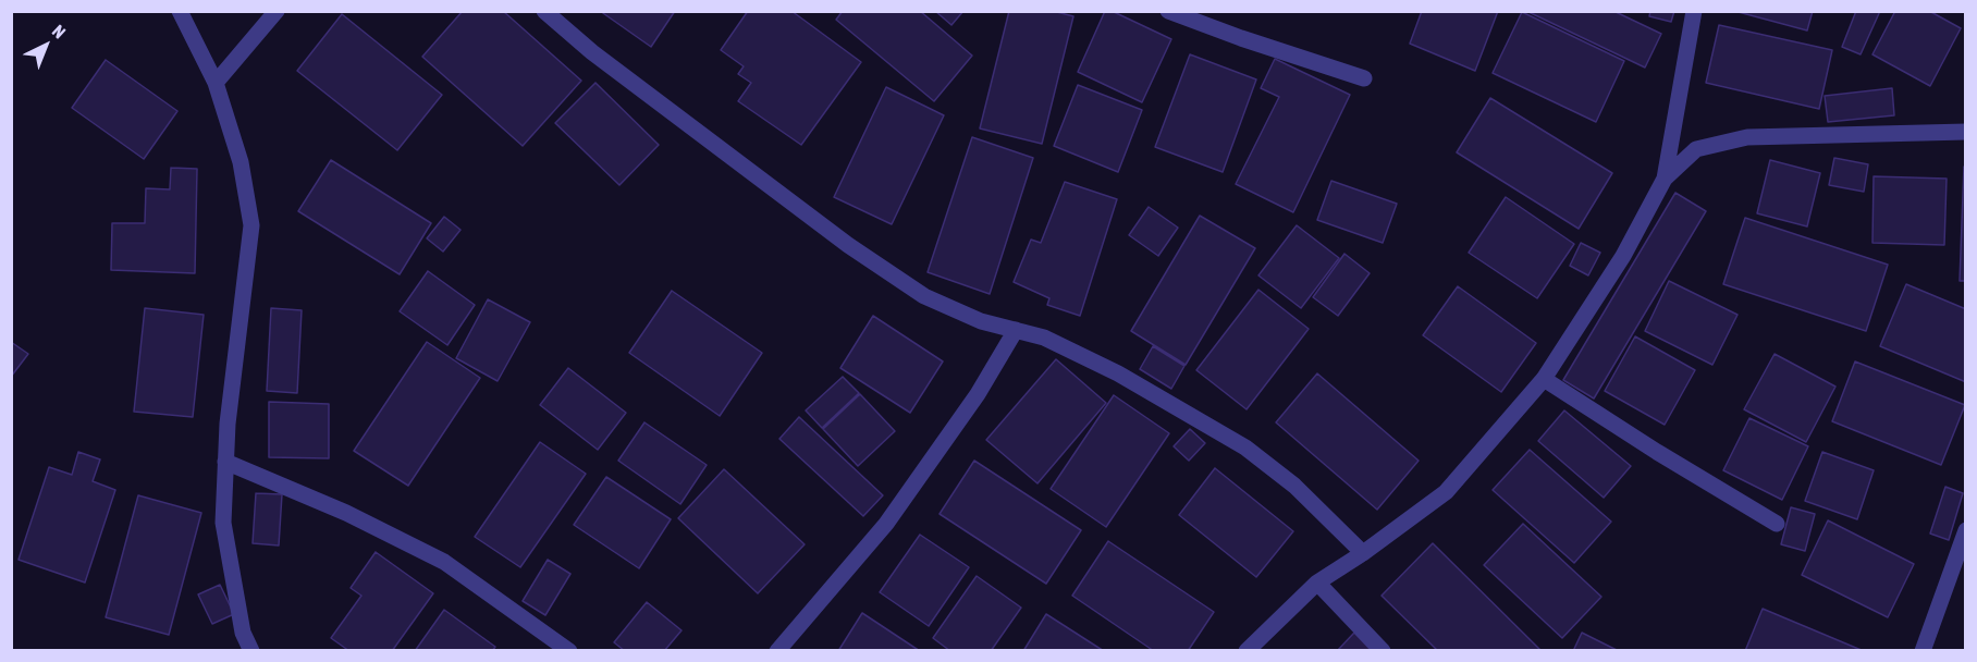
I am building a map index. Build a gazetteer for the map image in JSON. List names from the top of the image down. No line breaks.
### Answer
{"north":"top right"}
